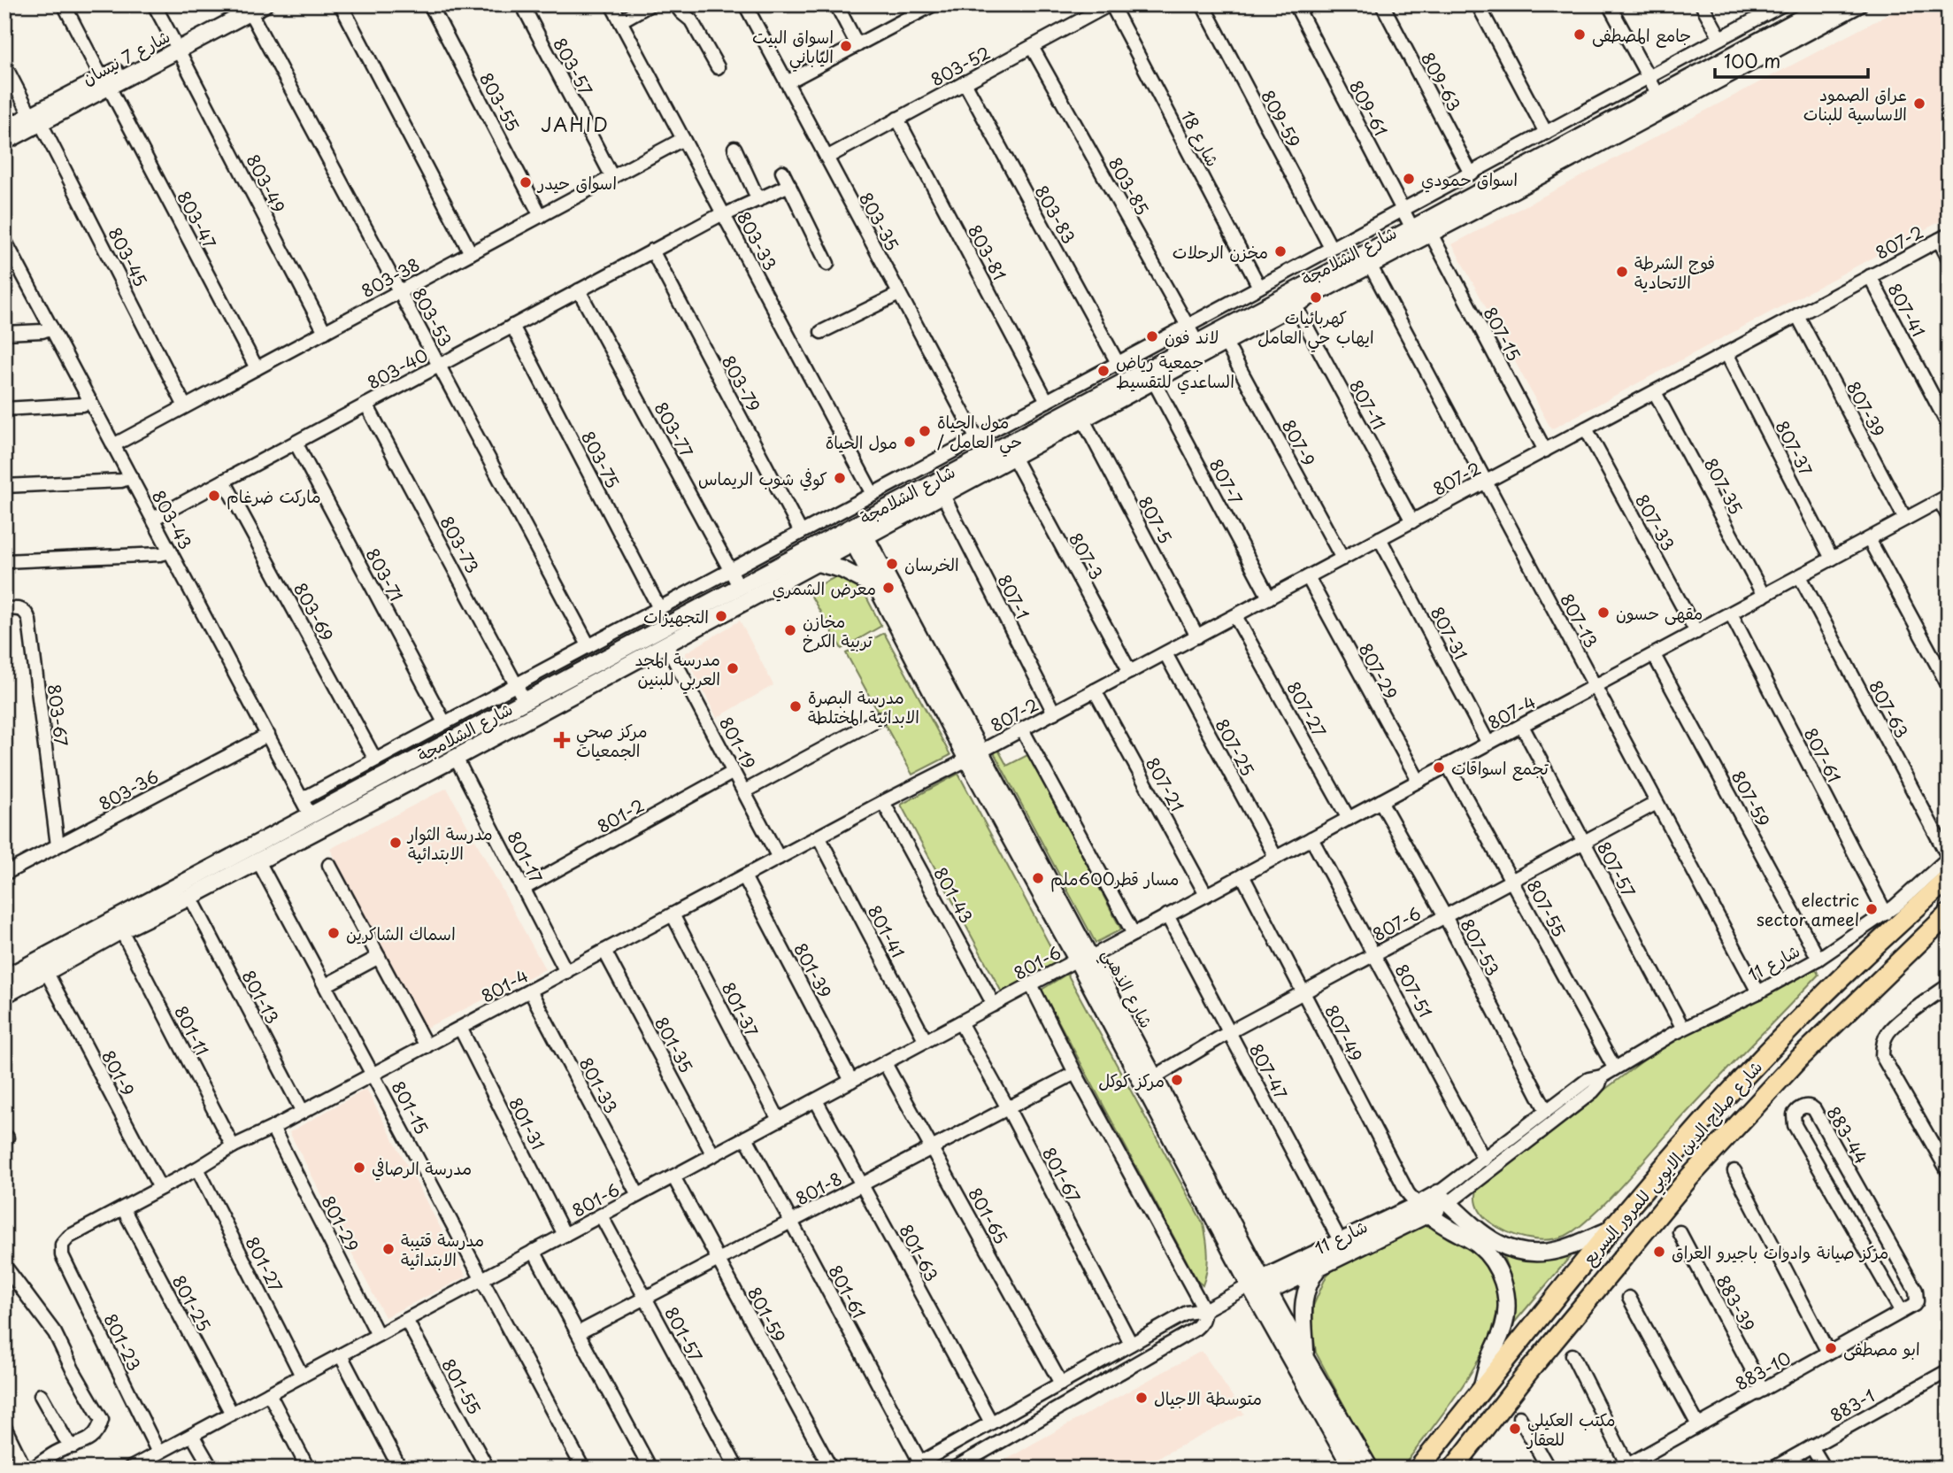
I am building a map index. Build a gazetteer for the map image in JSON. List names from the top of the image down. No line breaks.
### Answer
{"streets":{"main road":["شارع صلاح الدين الايوبي للمرور السريع"],"street":["شارع 7 نيسان","803-52","803-57","809-63","803-55","809-61","809-59","شارع 18","803-49","803-85","803-83","803-47","803-35","803-33","807-2","803-81","شارع الشلامجة","803-45","803-38","807-41","803-53","807-15","803-40","803-79","807-11","807-39","803-77","807-9","807-37","803-75","807-7","807-35","803-43","807-5","807-33","803-73","807-3","803-71","807-1","803-69","807-13","807-31","807-29","807-27","807-63","807-4","803-67","801-19","807-25","807-61","807-21","803-36","807-59","801-2","801-17","807-57","801-43","807-55","807-6","801-41","807-53","801-6","شارع 11","801-39","801-4","شارع الذهبي","807-51","801-13","801-37","801-11","807-49","801-35","807-47","801-9","801-33","801-15","801-31","883-44","801-67","801-8","801-65","801-29","801-63","801-27","801-61","801-25","883-39","801-59","801-57","801-23","883-10","801-55","883-1"]},"crossings":[["شارع 7 نيسان","803-49"],["شارع 7 نيسان","803-47"],["شارع 7 نيسان","803-45"],["شارع 7 نيسان","803-53"],["803-52","شارع 18"],["803-52","803-85"],["803-52","803-83"],["803-52","803-35"],["803-52","803-81"],["803-57","803-38"],["803-55","803-38"],["809-61","شارع الشلامجة"],["803-49","803-38"],["803-85","شارع الشلامجة"],["803-47","803-38"],["803-35","شارع الشلامجة"],["803-33","803-38"],["803-33","803-40"],["807-2","807-41"],["807-2","807-15"],["807-2","807-11"],["807-2","807-39"],["807-2","807-9"],["807-2","807-37"],["807-2","807-7"],["807-2","807-35"],["807-2","807-5"],["807-2","807-33"],["807-2","807-3"],["807-2","807-1"],["807-2","807-13"],["807-2","807-31"],["807-2","807-29"],["807-2","807-27"],["807-2","807-25"],["807-2","807-21"],["807-2","801-4"],["807-2","شارع الذهبي"],["شارع الشلامجة","807-15"],["شارع الشلامجة","807-11"],["شارع الشلامجة","803-77"],["شارع الشلامجة","807-9"],["شارع الشلامجة","807-7"],["شارع الشلامجة","803-43"],["شارع الشلامجة","807-5"],["شارع الشلامجة","803-73"],["شارع الشلامجة","807-3"],["شارع الشلامجة","807-1"],["شارع الشلامجة","807-13"],["شارع الشلامجة","801-19"],["شارع الشلامجة","801-17"],["شارع الشلامجة","شارع الذهبي"],["شارع الشلامجة","801-13"],["شارع الشلامجة","801-11"],["شارع الشلامجة","801-9"],["شارع الشلامجة","801-15"],["803-45","803-38"],["803-38","803-53"],["803-38","803-43"],["803-53","803-40"],["803-40","803-79"],["803-40","803-77"],["803-40","803-75"],["803-40","803-43"],["803-40","803-73"],["803-40","803-71"],["803-40","803-69"],["807-39","807-4"],["807-37","807-4"],["807-35","807-4"],["803-43","803-36"],["807-33","807-4"],["807-13","807-4"],["807-13","807-6"],["807-13","شارع 11"],["807-31","807-4"],["807-29","807-4"],["807-27","807-4"],["807-63","807-4"],["807-63","شارع 11"],["807-4","807-25"],["807-4","807-61"],["807-4","807-21"],["807-4","807-59"],["807-4","807-57"],["807-4","807-55"],["807-4","807-53"],["807-4","801-6"],["807-4","شارع الذهبي"],["807-4","807-51"],["807-4","807-49"],["807-4","807-47"],["803-67","803-36"],["801-19","801-2"],["801-19","801-4"],["807-61","شارع 11"],["807-59","شارع 11"],["801-2","801-17"],["801-17","801-4"],["807-57","807-6"],["807-57","شارع 11"],["801-43","801-6"],["801-43","801-4"],["807-55","807-6"],["807-55","شارع 11"],["807-6","807-53"],["807-6","شارع الذهبي"],["807-6","807-51"],["807-6","807-49"],["807-6","807-47"],["801-41","801-6"],["801-41","801-4"],["807-53","شارع 11"],["801-6","801-39"],["801-6","شارع الذهبي"],["801-6","801-37"],["801-6","801-35"],["801-6","801-33"],["801-6","801-15"],["801-6","801-31"],["801-6","801-67"],["801-6","801-65"],["801-6","801-29"],["801-6","801-63"],["801-6","801-27"],["801-6","801-61"],["801-6","801-25"],["801-6","801-59"],["801-6","801-57"],["801-6","801-23"],["801-6","801-55"],["شارع 11","شارع الذهبي"],["شارع 11","807-51"],["شارع 11","807-49"],["شارع 11","807-47"],["شارع 11","801-67"],["شارع 11","801-65"],["شارع 11","801-63"],["شارع 11","801-61"],["801-39","801-4"],["801-4","شارع الذهبي"],["801-4","801-13"],["801-4","801-37"],["801-4","801-11"],["801-4","801-35"],["801-4","801-9"],["801-4","801-33"],["801-4","801-15"],["801-4","801-31"],["801-4","801-29"],["801-4","801-27"],["801-4","801-25"],["801-4","801-23"],["883-44","883-10"],["801-67","801-8"],["801-8","801-65"],["801-8","801-63"],["801-8","801-61"],["801-8","801-59"],["801-8","801-57"],["883-39","883-10"]],"districts":["JAHID"],"places":{"other":["جامع المصطفى","اسواق البيت الياباني","عراق الصمود الاساسية للبنات","اسواق حمودي","اسواق حيدر","مخزن الرحلات","فوج الشرطة الاتحادية","كهربائيات ايهاب حي العامل","لاند فون","جمعية رياض الساعدي للتقسيط","مول الحياة / حي العامل","مول الحياة","كوفي شوب الريماس","ماركت ضرغام","الخرسان","معرض الشمري","مقهى حسون","التجهيزات","مخازن تربية الكرخ","مدرسة المجد العربي للبنين","مدرسة البصرة الابدائية المختلطة","تجمع اسواقات","مدرسة الثوار الابتدائية","مسار قطر600ملم","electric sector ameel","اسماك الشاكرين","مركز كوكل","مدرسة الرصافي","مدرسة قتيبة الابتدائية","مركز صيانة وادوات باجيرو العراق","ابو مصطفى","متوسطة الاجيال","مكتب العكيلي للعقار"],"health":["مركز صحي الجمعيات"]},"scale_bar":"100 m"}
